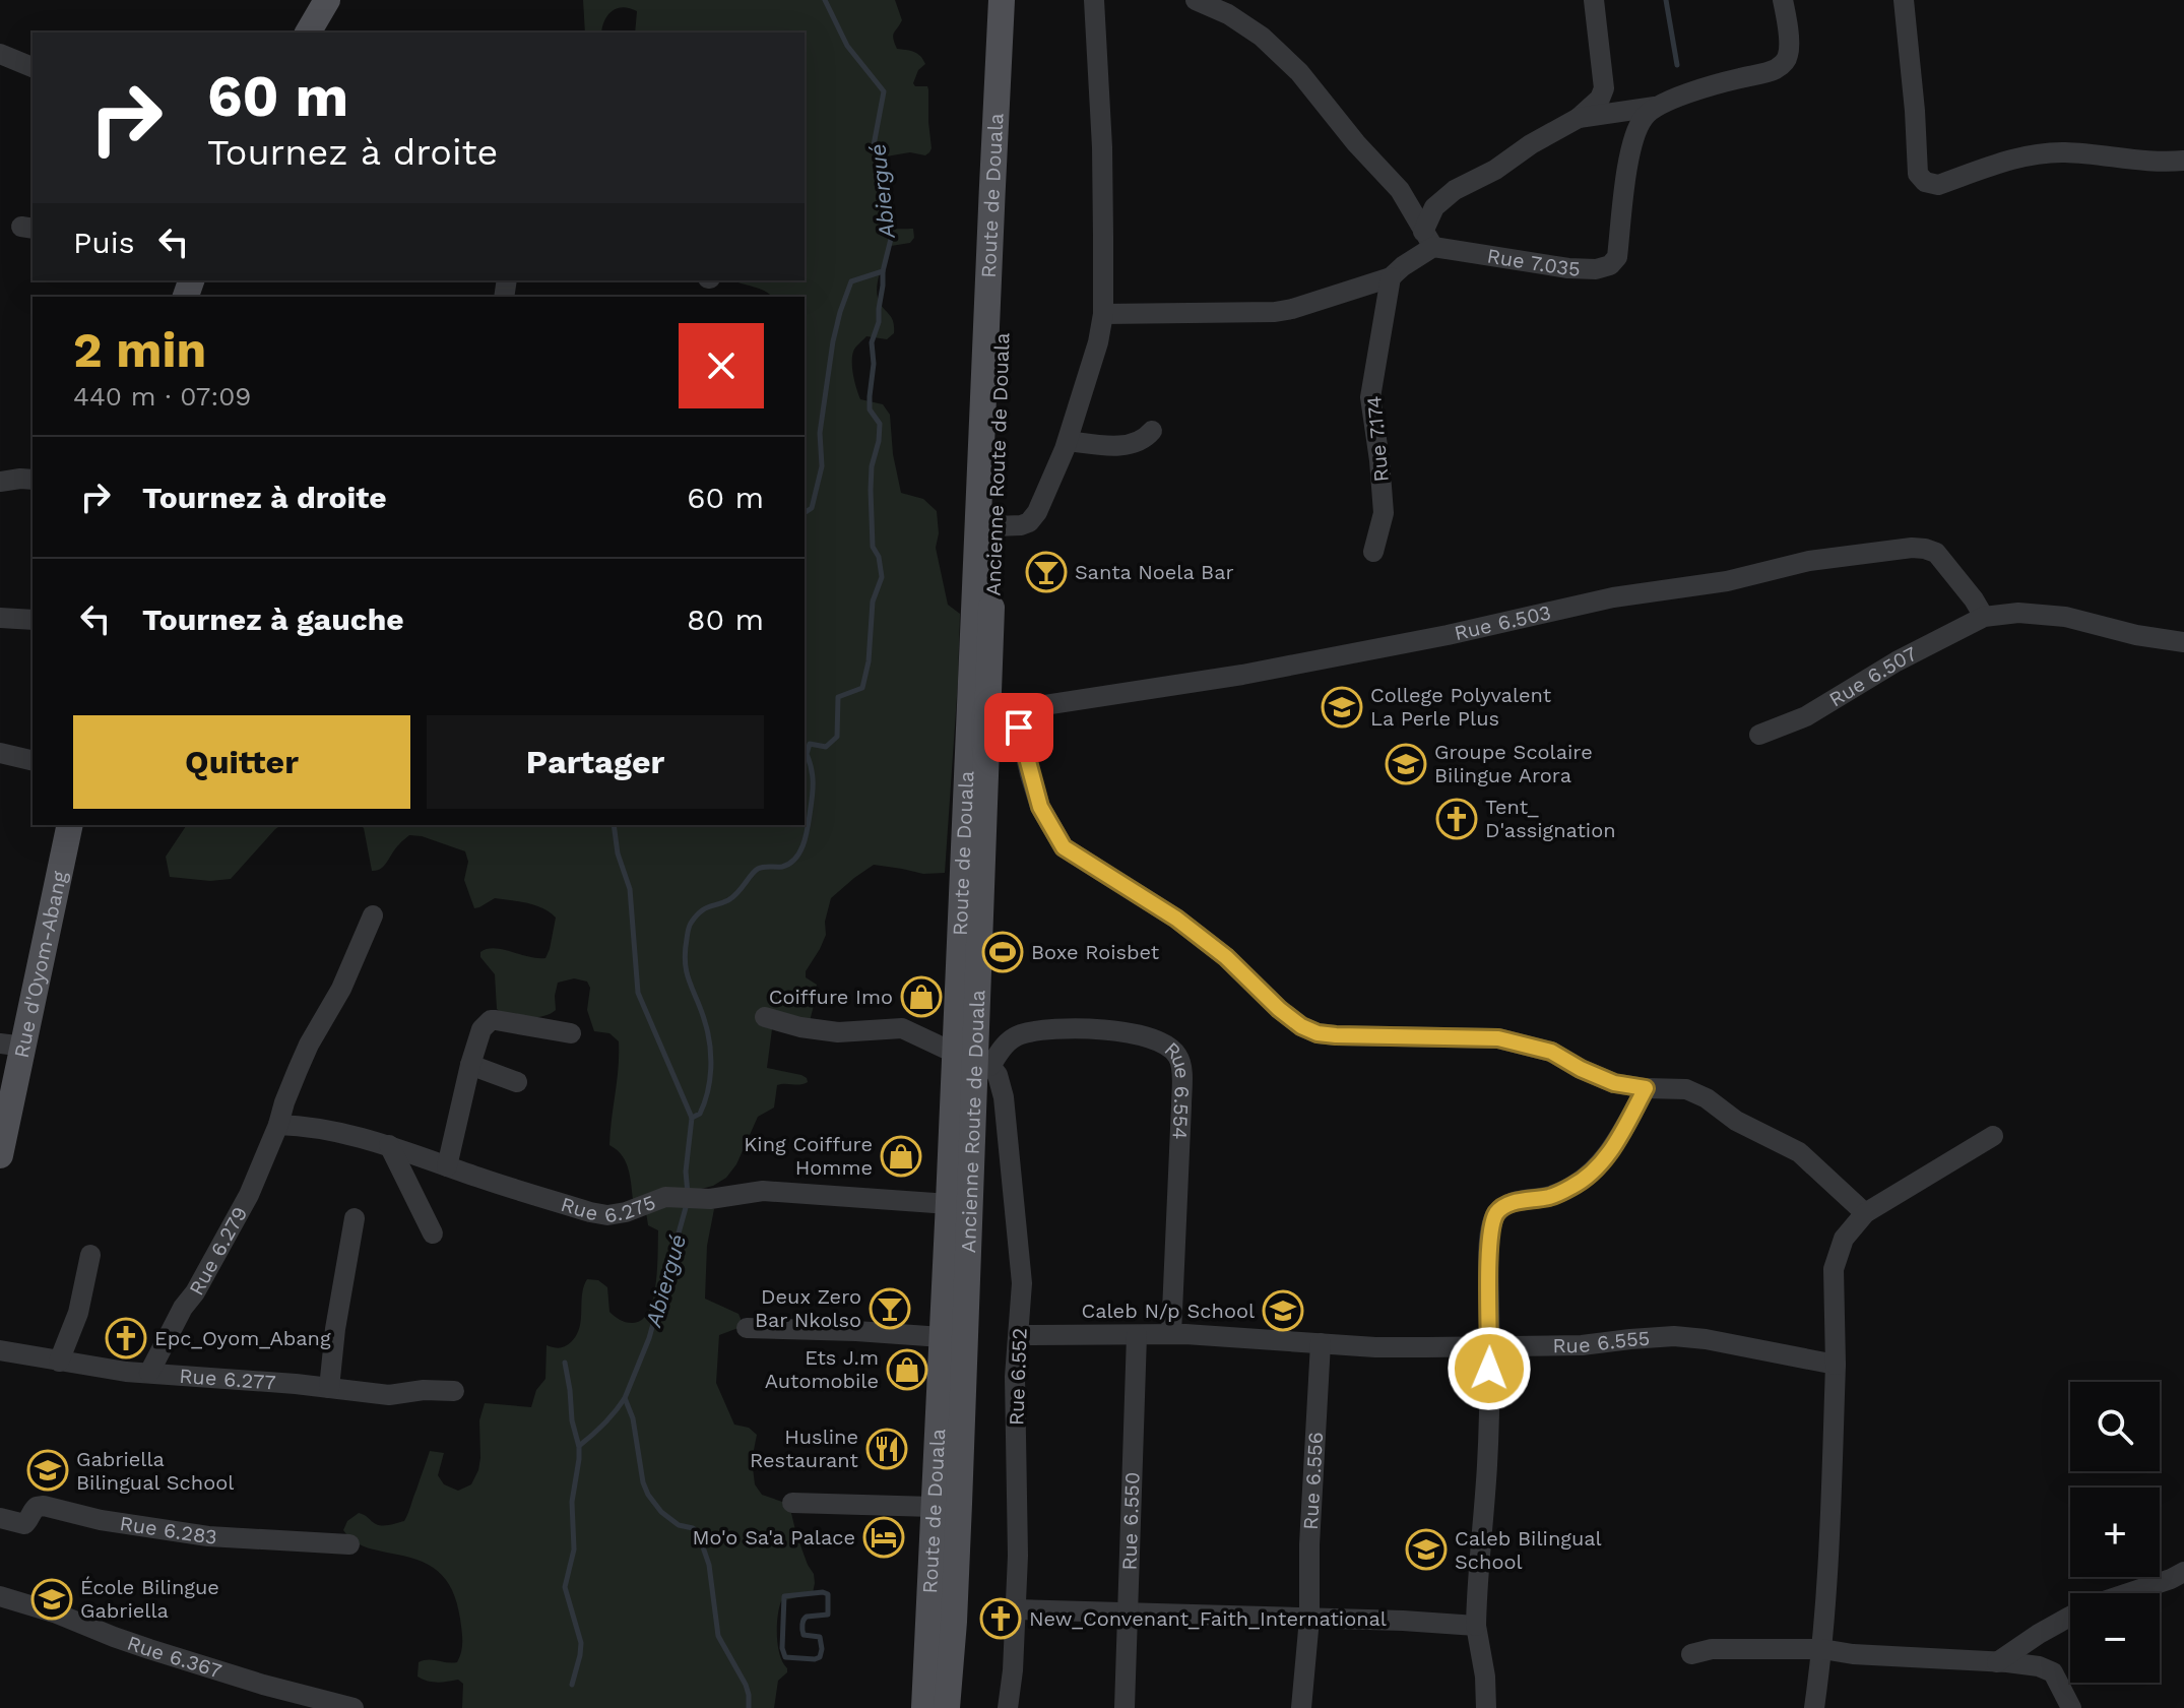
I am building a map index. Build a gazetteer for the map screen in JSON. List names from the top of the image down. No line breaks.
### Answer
{"streets":{"main road":["Route de Douala","Ancienne Route de Douala","Rue d'Oyom-Abang"],"street":["Rue 7.035","Rue 7.174","Rue 6.503","Rue 6.507","Rue 6.554","Rue 6.275","Rue 6.279","Rue 6.555","Rue 6.552","Rue 6.277","Rue 6.556","Rue 6.550","Rue 6.283","Rue 6.367"]},"crossings":[["Route de Douala","Ancienne Route de Douala"],["Route de Douala","Rue 6.554"],["Route de Douala","Rue 6.275"],["Route de Douala","Rue 6.552"],["Ancienne Route de Douala","Rue 6.503"],["Ancienne Route de Douala","Rue 6.554"],["Ancienne Route de Douala","Rue 6.552"],["Rue 6.503","Rue 6.507"],["Rue 6.554","Rue 6.555"],["Rue 6.554","Rue 6.552"],["Rue 6.275","Rue 6.279"],["Rue 6.279","Rue 6.277"],["Rue 6.555","Rue 6.552"],["Rue 6.555","Rue 6.556"],["Rue 6.555","Rue 6.550"]],"water":["Abiergué"],"places":{"bar":["Santa Noela Bar","Deux Zero Bar Nkolso"],"school or university":["College Polyvalent La Perle Plus","Groupe Scolaire Bilingue Arora","Caleb N/p School","Gabriella Bilingual School","Caleb Bilingual School","École Bilingue Gabriella"],"church":["Tent_ D'assignation","Epc_Oyom_Abang","New_Convenant_Faith_International"],"sports":["Boxe Roisbet"],"shop":["Coiffure Imo","King Coiffure Homme","Ets J.m Automobile"],"restaurant":["Husline Restaurant"],"hotel":["Mo'o Sa'a Palace"]},"page":{"turn":["60 m","Tournez à droite"],"then":"Puis","heading":["2 min","440 m · 07:09"],"list":[{"name":"Tournez à droite","value":"60 m"},{"name":"Tournez à gauche","value":"80 m"}],"buttons":["Quitter","Partager"],"map_buttons":["+","−"]}}
